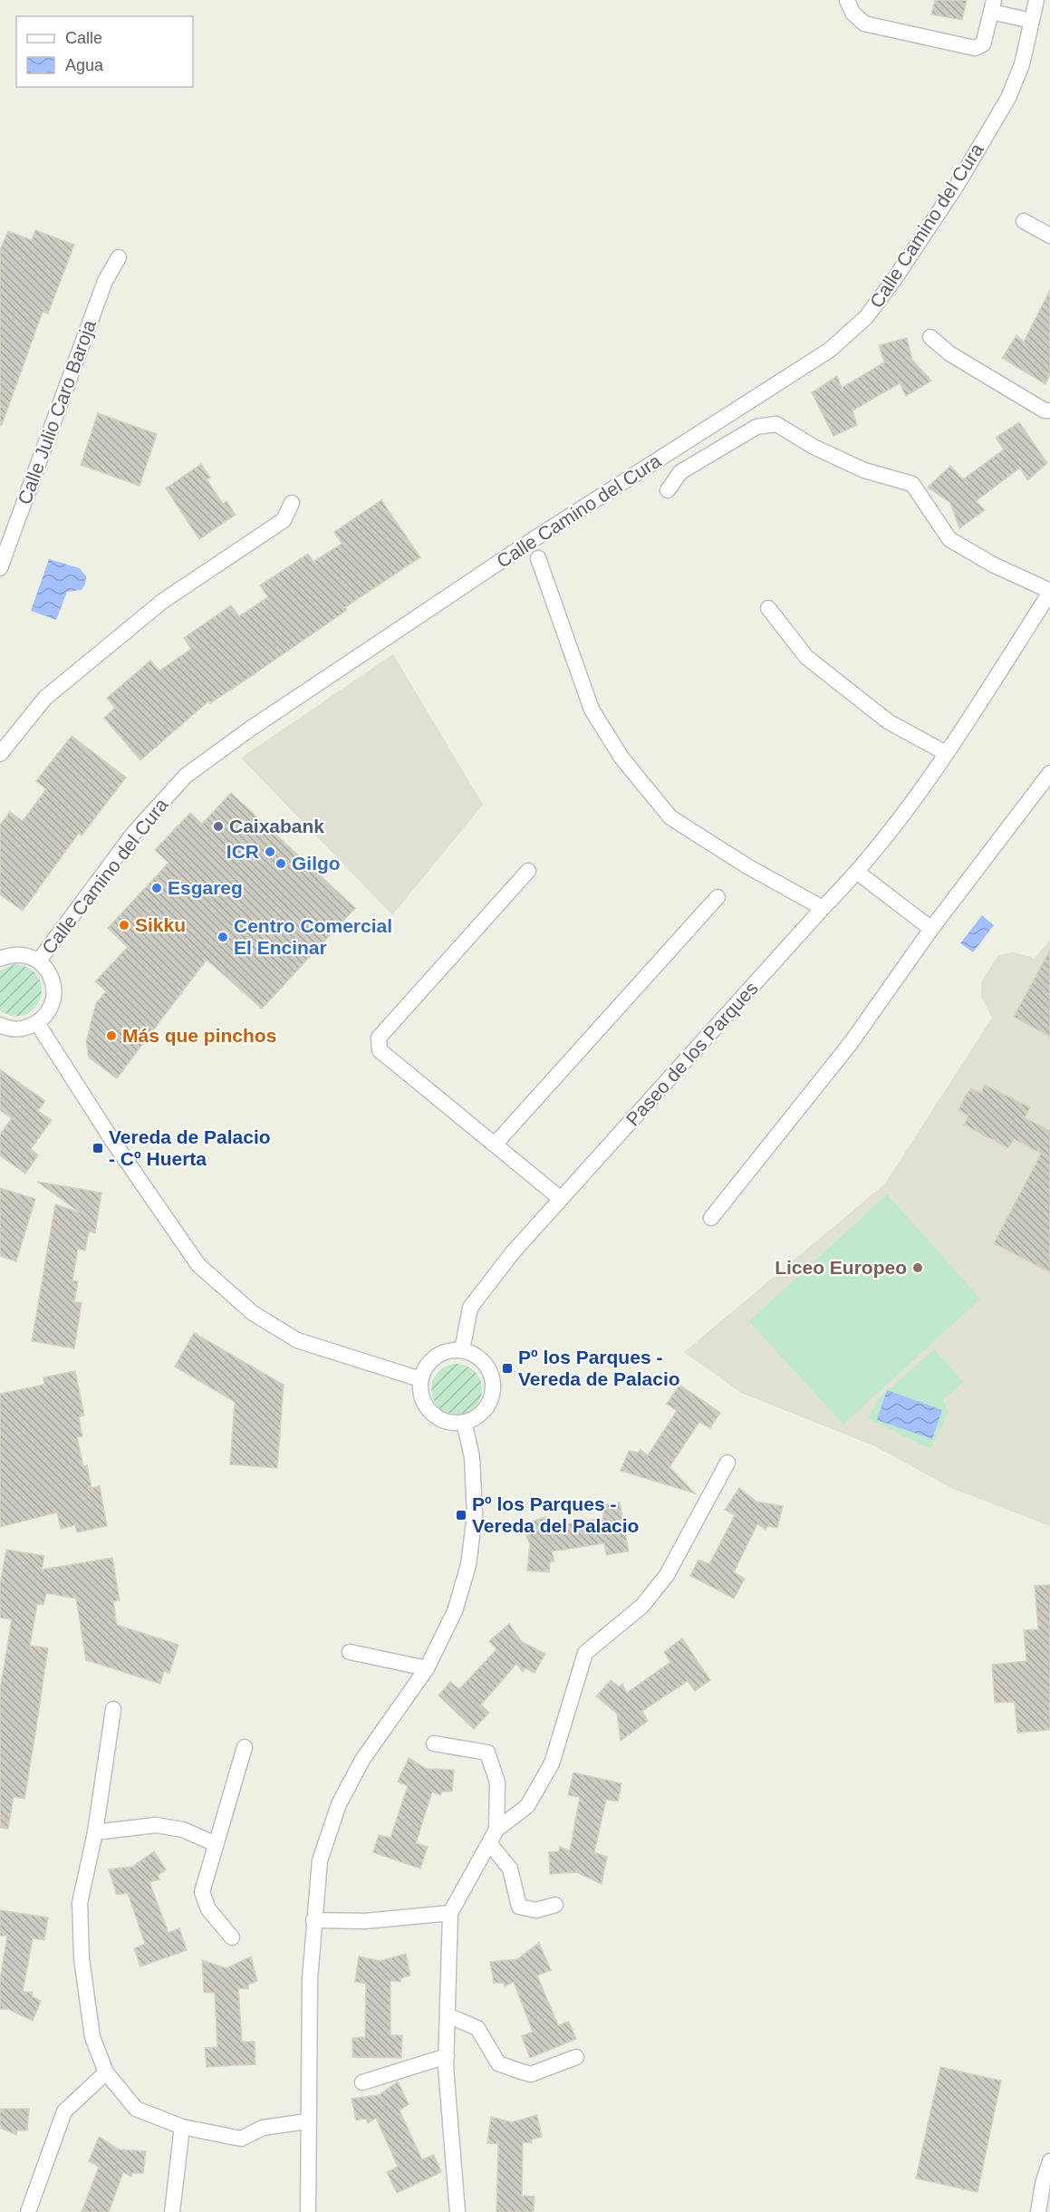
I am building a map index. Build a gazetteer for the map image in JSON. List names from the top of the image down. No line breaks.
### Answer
{"streets":{"street":["Calle Camino del Cura","Calle Julio Caro Baroja","Paseo de los Parques"]},"places":{"other":["Caixabank","ICR","Gilgo","Esgareg","Sikku","Centro Comercial El Encinar","Más que pinchos","Liceo Europeo"],"transit":["Vereda de Palacio - Cº Huerta","Pº los Parques - Vereda de Palacio","Pº los Parques - Vereda del Palacio"]},"legend":["Calle","Agua"]}
